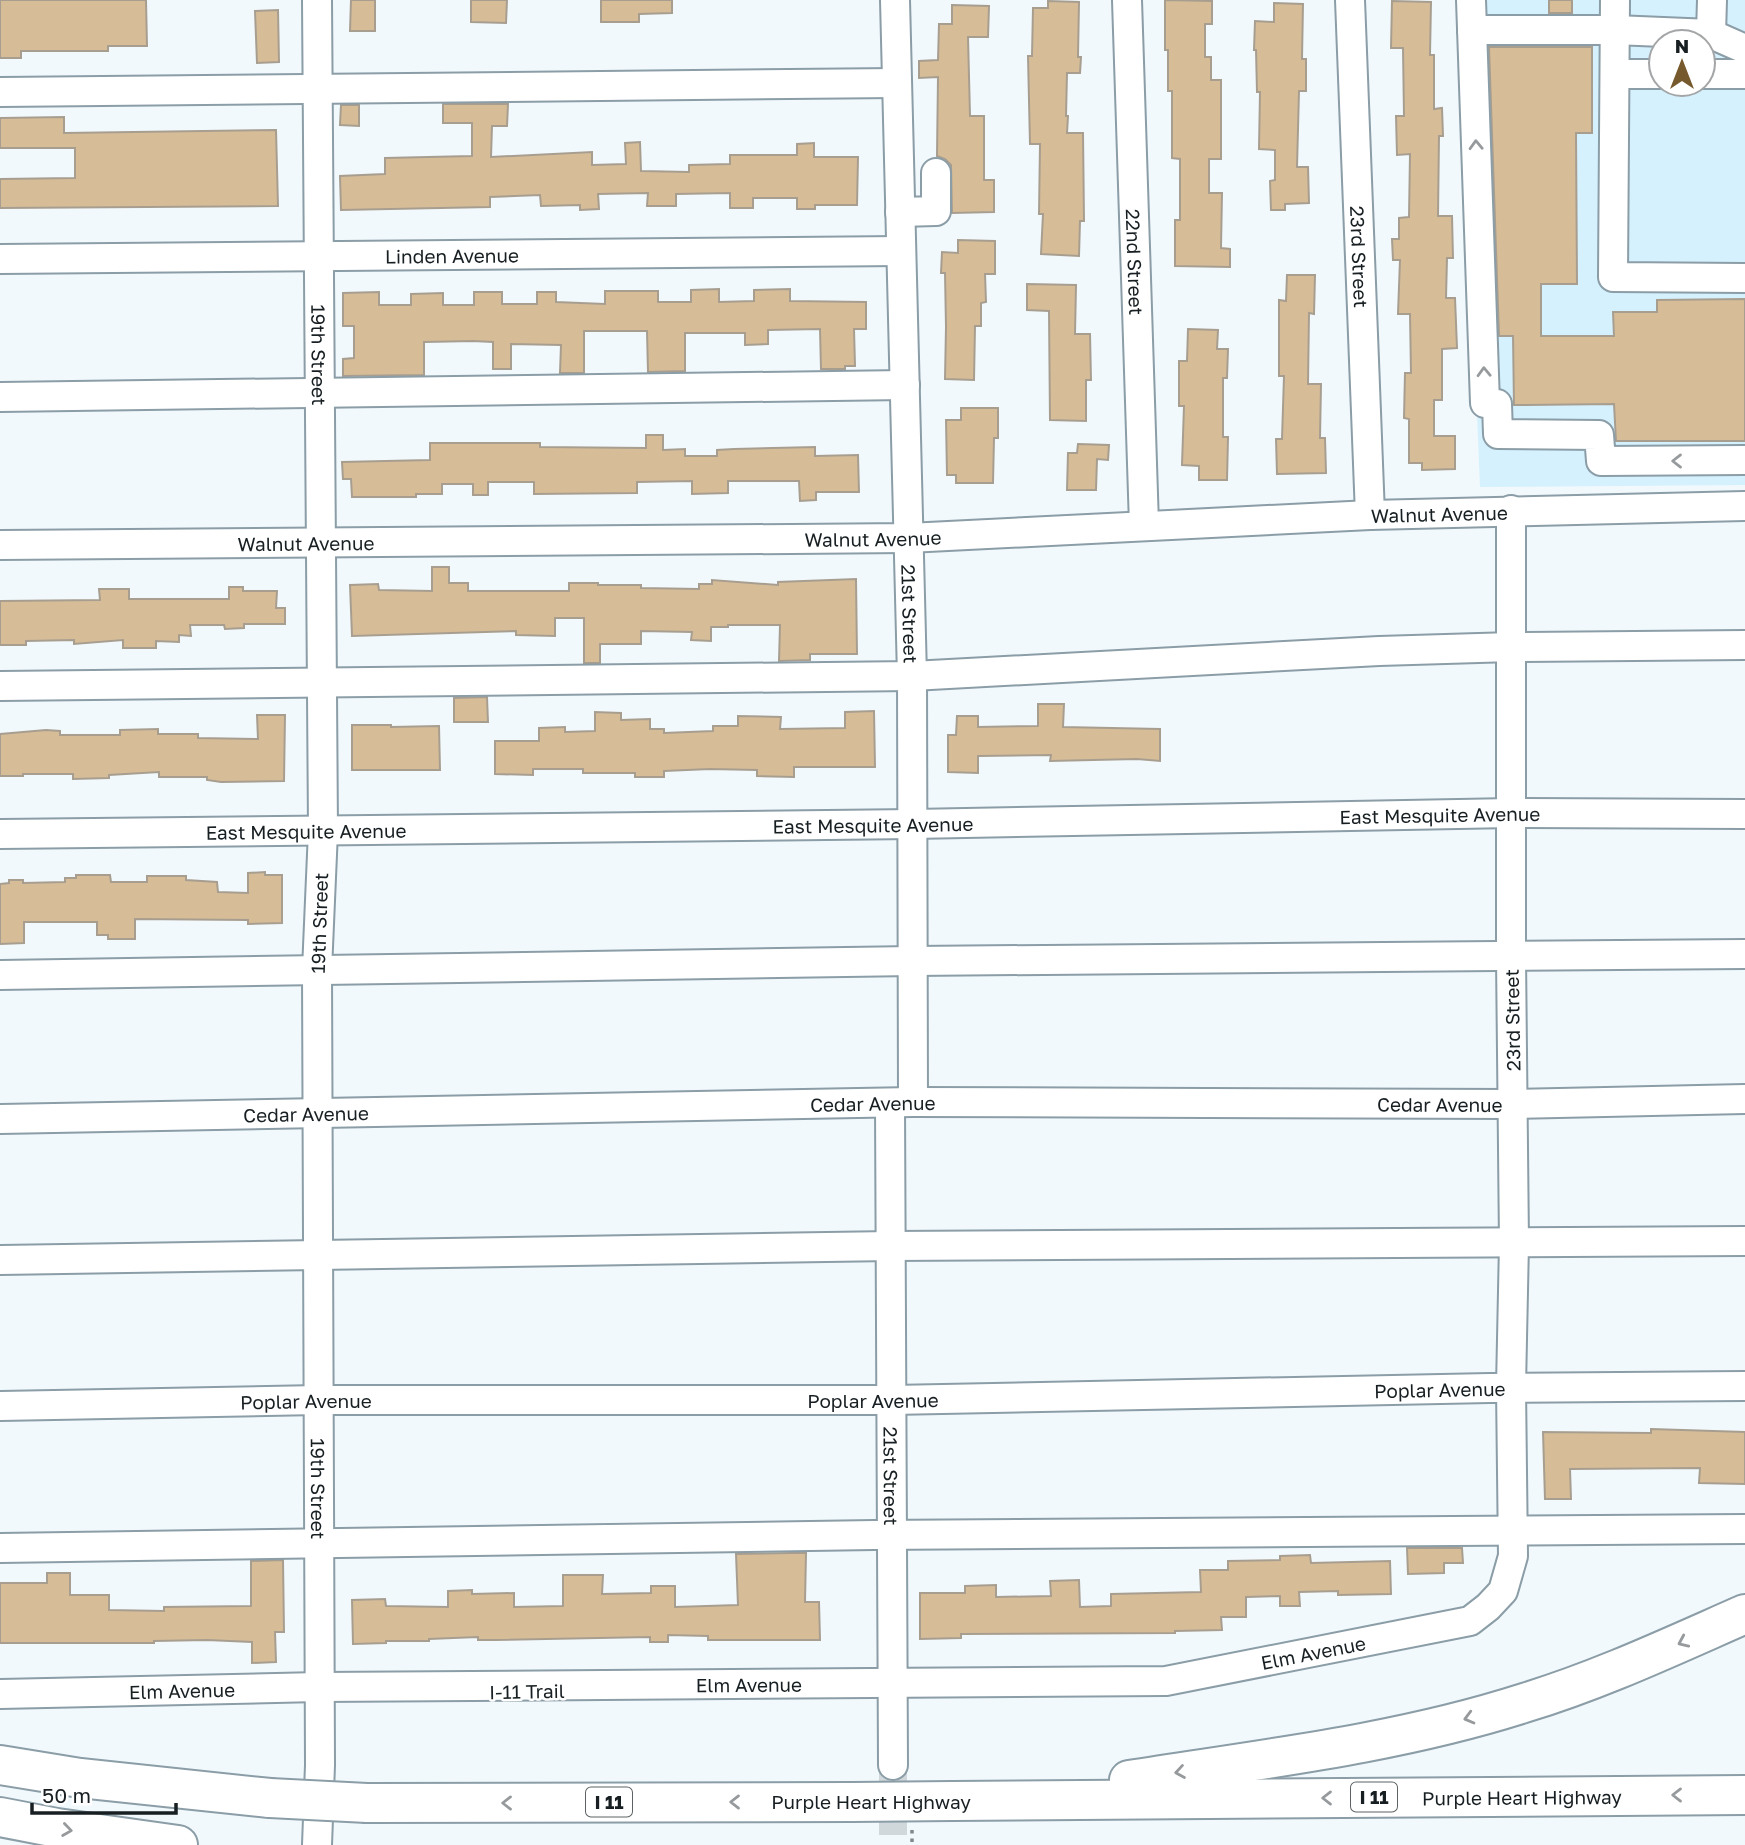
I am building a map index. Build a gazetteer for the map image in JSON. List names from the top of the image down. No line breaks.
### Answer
{"streets":{"highway":["Purple Heart Highway","I 11"],"street":["Linden Avenue","23rd Street","22nd Street","19th Street","Walnut Avenue","21st Street","East Mesquite Avenue","Cedar Avenue","Poplar Avenue","Elm Avenue"]},"crossings":[["Linden Avenue","19th Street"],["Linden Avenue","21st Street"],["23rd Street","Walnut Avenue"],["23rd Street","East Mesquite Avenue"],["23rd Street","Cedar Avenue"],["23rd Street","Poplar Avenue"],["23rd Street","Elm Avenue"],["22nd Street","Walnut Avenue"],["19th Street","Walnut Avenue"],["19th Street","East Mesquite Avenue"],["19th Street","Cedar Avenue"],["19th Street","Poplar Avenue"],["19th Street","Elm Avenue"],["Walnut Avenue","21st Street"],["21st Street","East Mesquite Avenue"],["21st Street","Cedar Avenue"],["21st Street","Poplar Avenue"],["21st Street","Elm Avenue"]],"scale_bar":"50 m","north":"top"}
